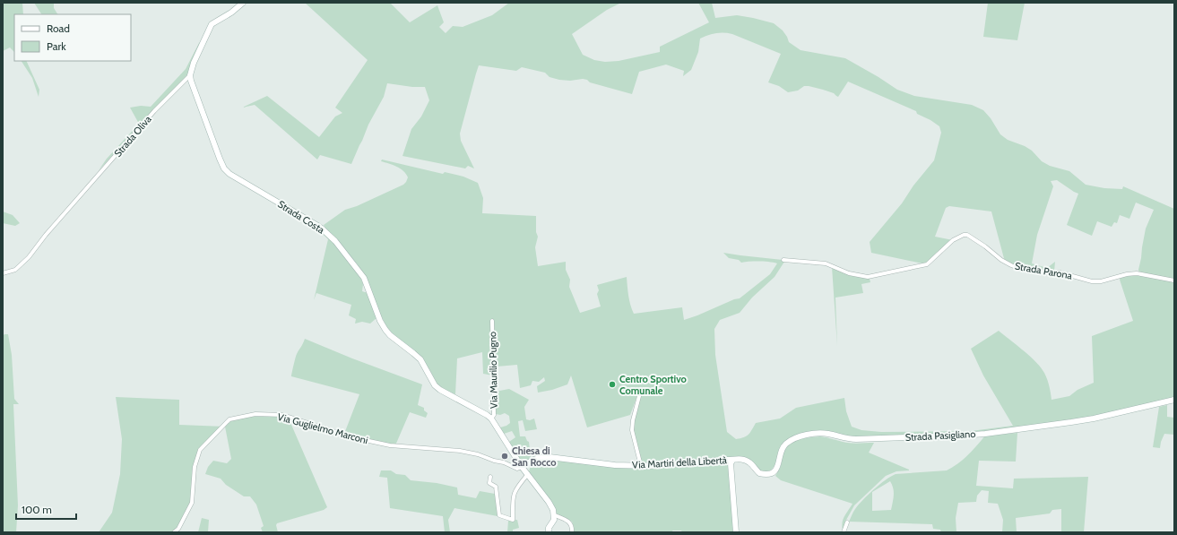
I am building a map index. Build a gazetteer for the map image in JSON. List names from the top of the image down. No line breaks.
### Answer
{"streets":{"street":["Strada Oliva","Strada Costa","Strada Parona","Via Maurilio Pugno","Via Guglielmo Marconi","Strada Pasigliano","Via Martiri della Libertà"]},"crossings":[["Strada Oliva","Strada Costa"],["Strada Costa","Via Maurilio Pugno"],["Via Maurilio Pugno","Via Guglielmo Marconi"],["Via Maurilio Pugno","Via Martiri della Libertà"],["Via Guglielmo Marconi","Via Martiri della Libertà"],["Strada Pasigliano","Via Martiri della Libertà"]],"places":["Centro Sportivo Comunale","Chiesa di San Rocco"],"legend":["Road","Park"],"scale_bar":"100 m"}
